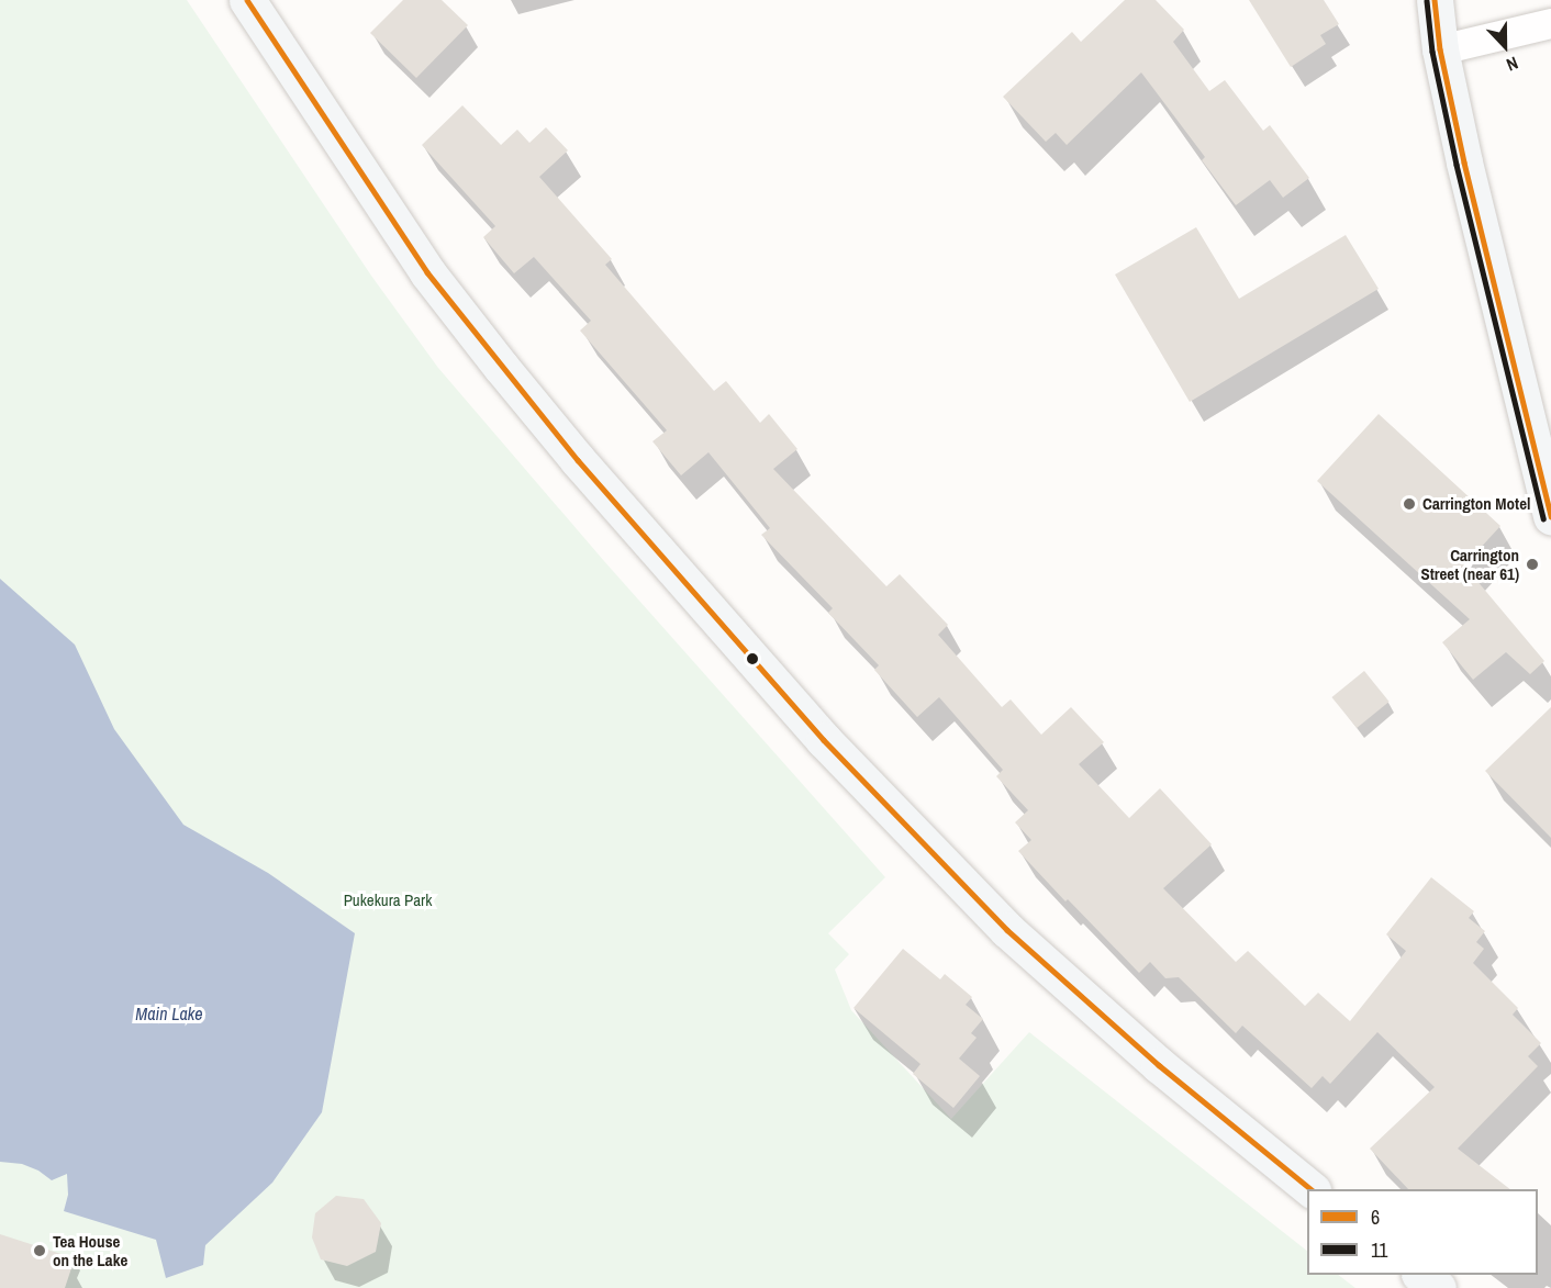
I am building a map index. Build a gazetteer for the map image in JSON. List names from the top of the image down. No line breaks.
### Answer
{"water":["Main Lake"],"parks":["Pukekura Park"],"places":["Carrington Motel","Carrington Street (near 61)","Tea House on the Lake"],"lines":["transit line 6","transit line 11"],"legend":["6","11"],"north":"bottom"}
